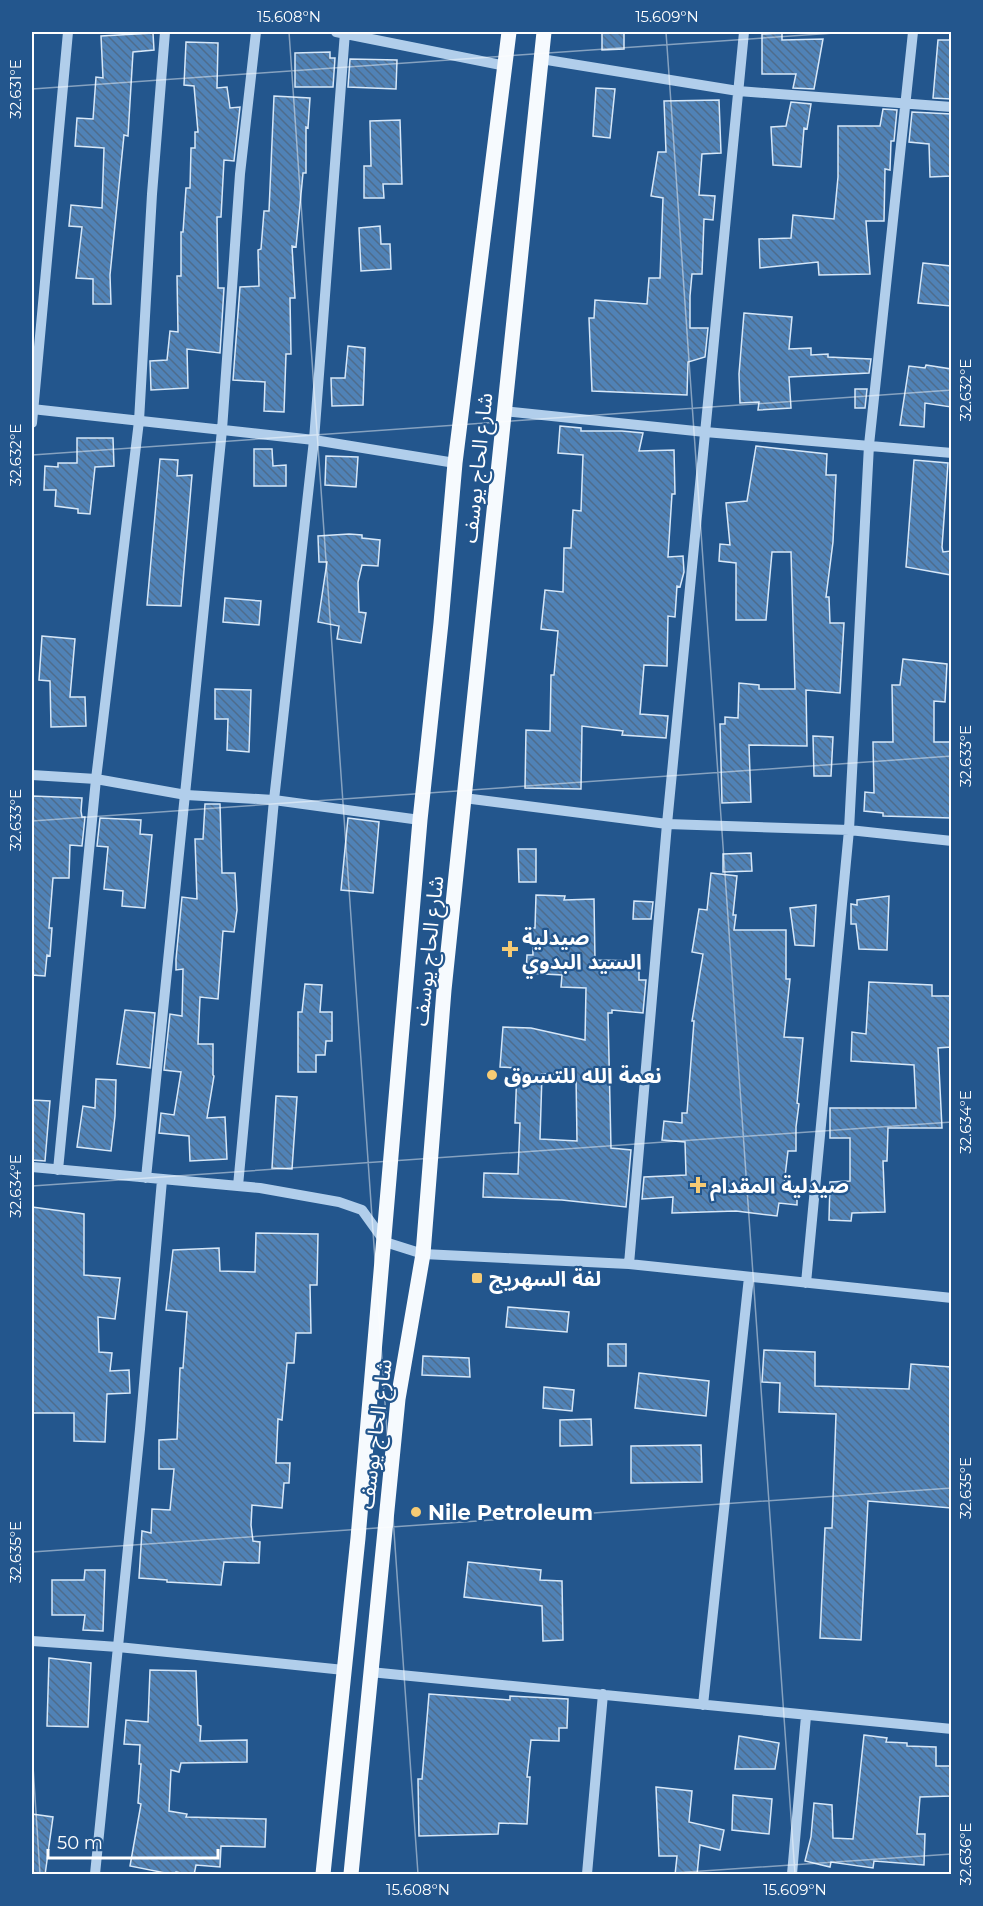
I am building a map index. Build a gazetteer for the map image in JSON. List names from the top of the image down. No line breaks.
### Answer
{"streets":{"main road":["شارع الحاج يوسف"]},"places":{"health":["صيدلية السيد البدوي","صيدلية المقدام"],"other":["نعمة الله للتسوق","Nile Petroleum"],"transit":["لفة السهريج"]},"scale_bar":"50 m","coordinates":["15.608°N","15.609°N","32.631°E","32.632°E","32.633°E","32.634°E","32.635°E","32.636°E"]}
